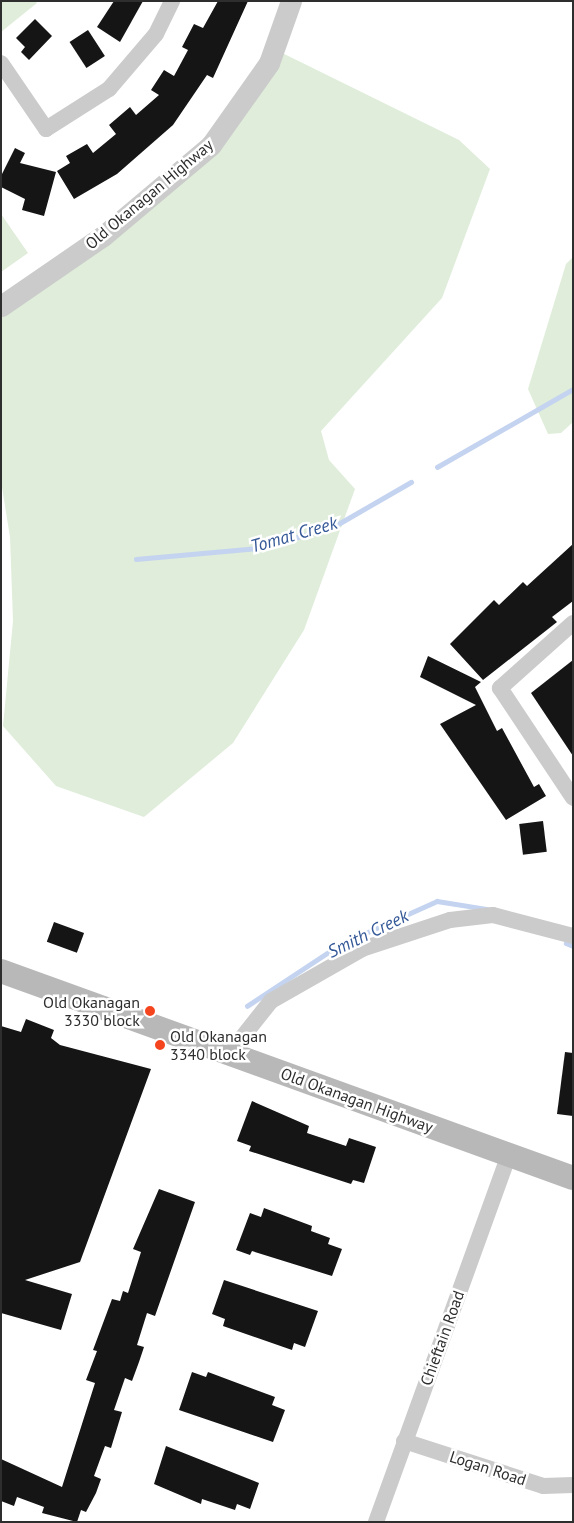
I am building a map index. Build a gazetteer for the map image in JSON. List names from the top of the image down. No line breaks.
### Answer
{"streets":{"main road":["Old Okanagan Highway"],"street":["Chieftain Road","Logan Road"]},"crossings":[["Old Okanagan Highway","Chieftain Road"],["Chieftain Road","Logan Road"]],"water":["Tomat Creek","Smith Creek"],"places":["Old Okanagan 3330 block","Old Okanagan 3340 block"]}
